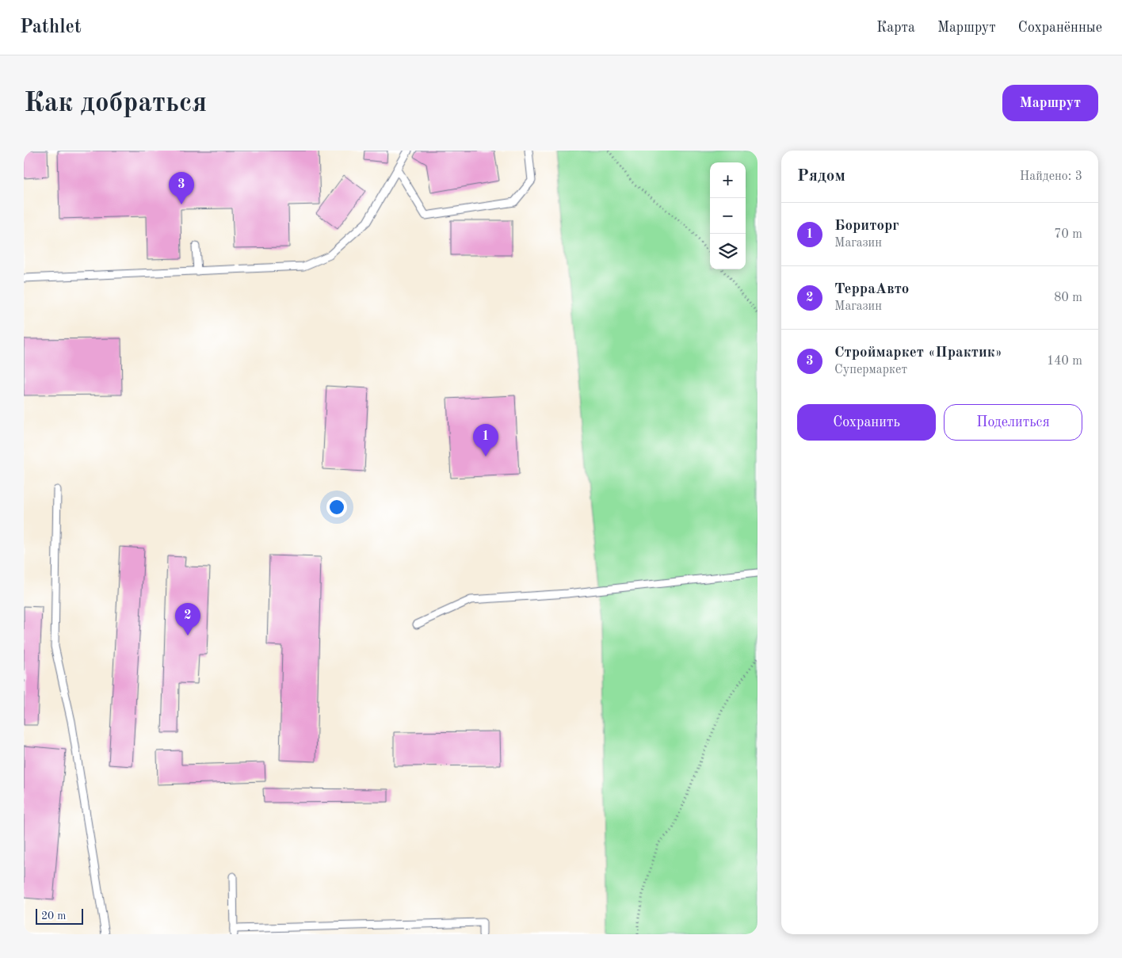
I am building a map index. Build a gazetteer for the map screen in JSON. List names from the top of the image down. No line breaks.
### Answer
{"scale_bar":"20 m","page":{"header":"Pathlet","nav":["Карта","Маршрут","Сохранённые"],"buttons":["Маршрут",["Сохранить","Поделиться"]],"title":"Как добраться","heading":["Рядом","Найдено: 3"],"map_buttons":["+","−"],"pins":["3","1","2"],"list":[{"mark":"1","name":"Бориторг","note":"Магазин","value":"70 m"},{"mark":"2","name":"ТерраАвто","note":"Магазин","value":"80 m"},{"mark":"3","name":"Строймаркет «Практик»","note":"Супермаркет","value":"140 m"}],"scale":"20 m"}}
